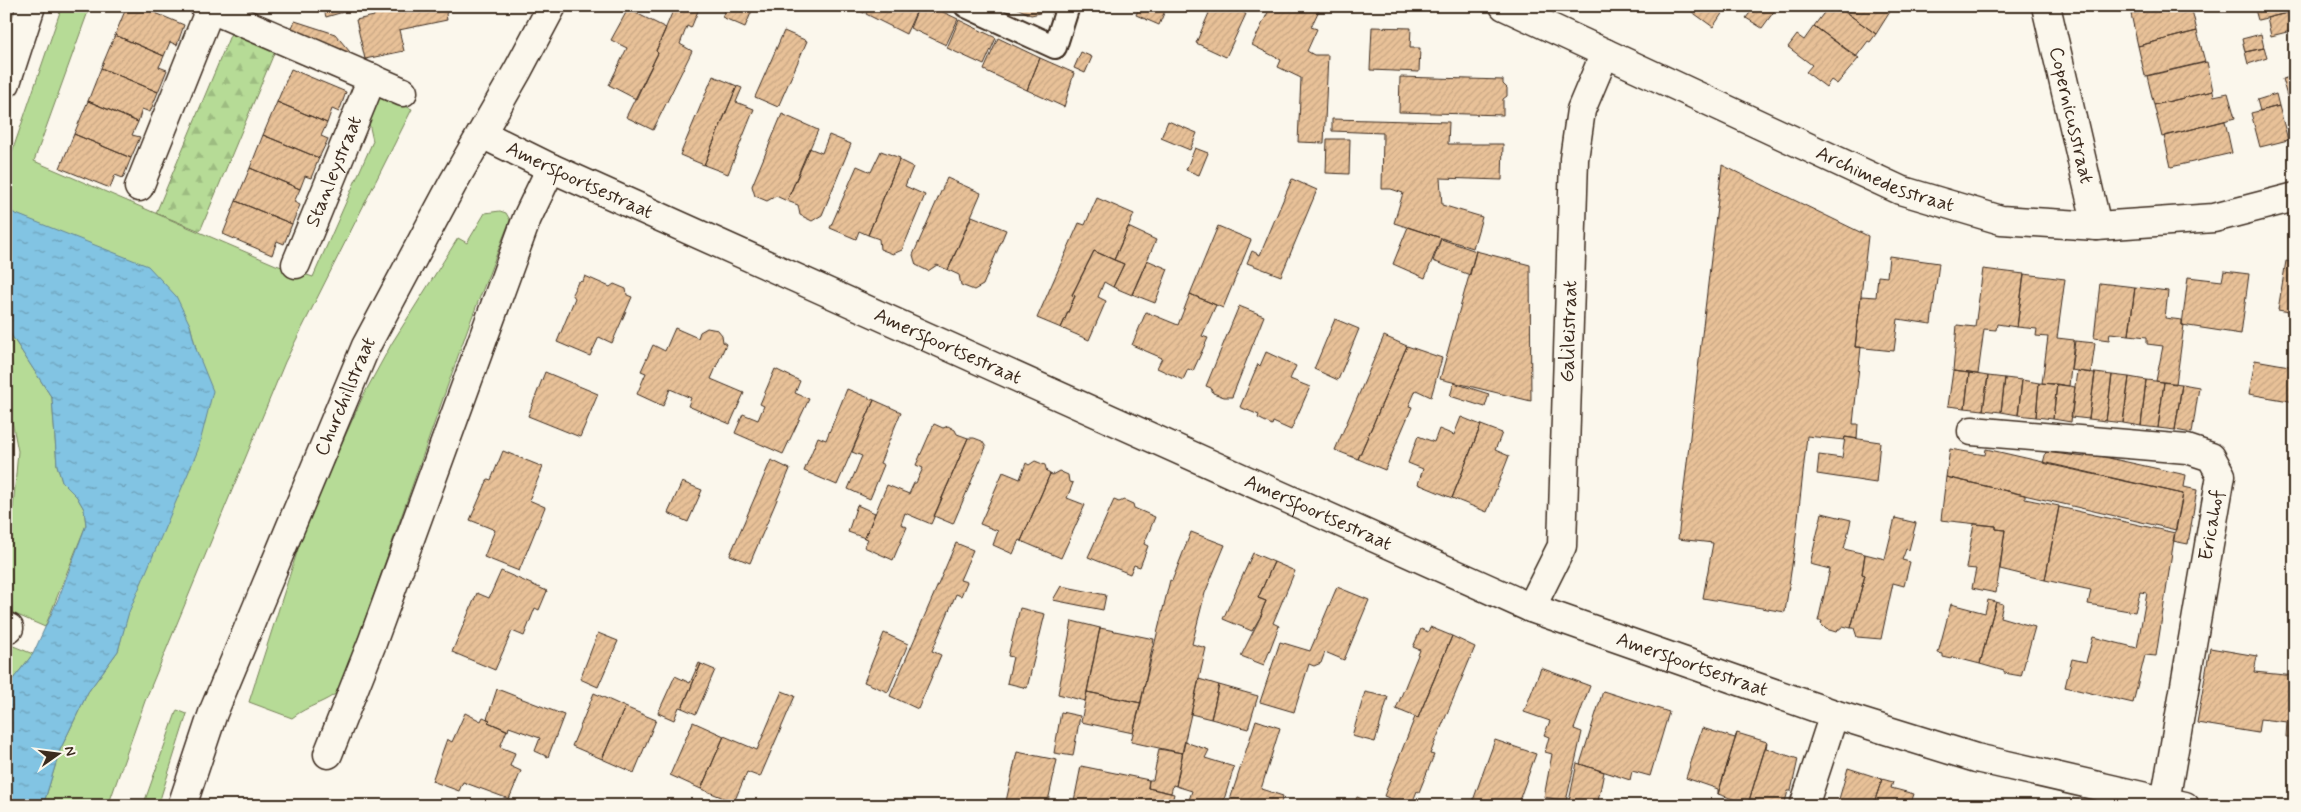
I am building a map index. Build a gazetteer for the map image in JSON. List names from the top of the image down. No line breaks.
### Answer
{"streets":{"street":["Copernicusstraat","Stanleystraat","Archimedesstraat","Amersfoortsestraat","Galileistraat","Churchillstraat","Ericahof"]},"crossings":[["Copernicusstraat","Archimedesstraat"],["Archimedesstraat","Galileistraat"],["Amersfoortsestraat","Galileistraat"],["Amersfoortsestraat","Churchillstraat"],["Amersfoortsestraat","Ericahof"]],"north":"right"}
